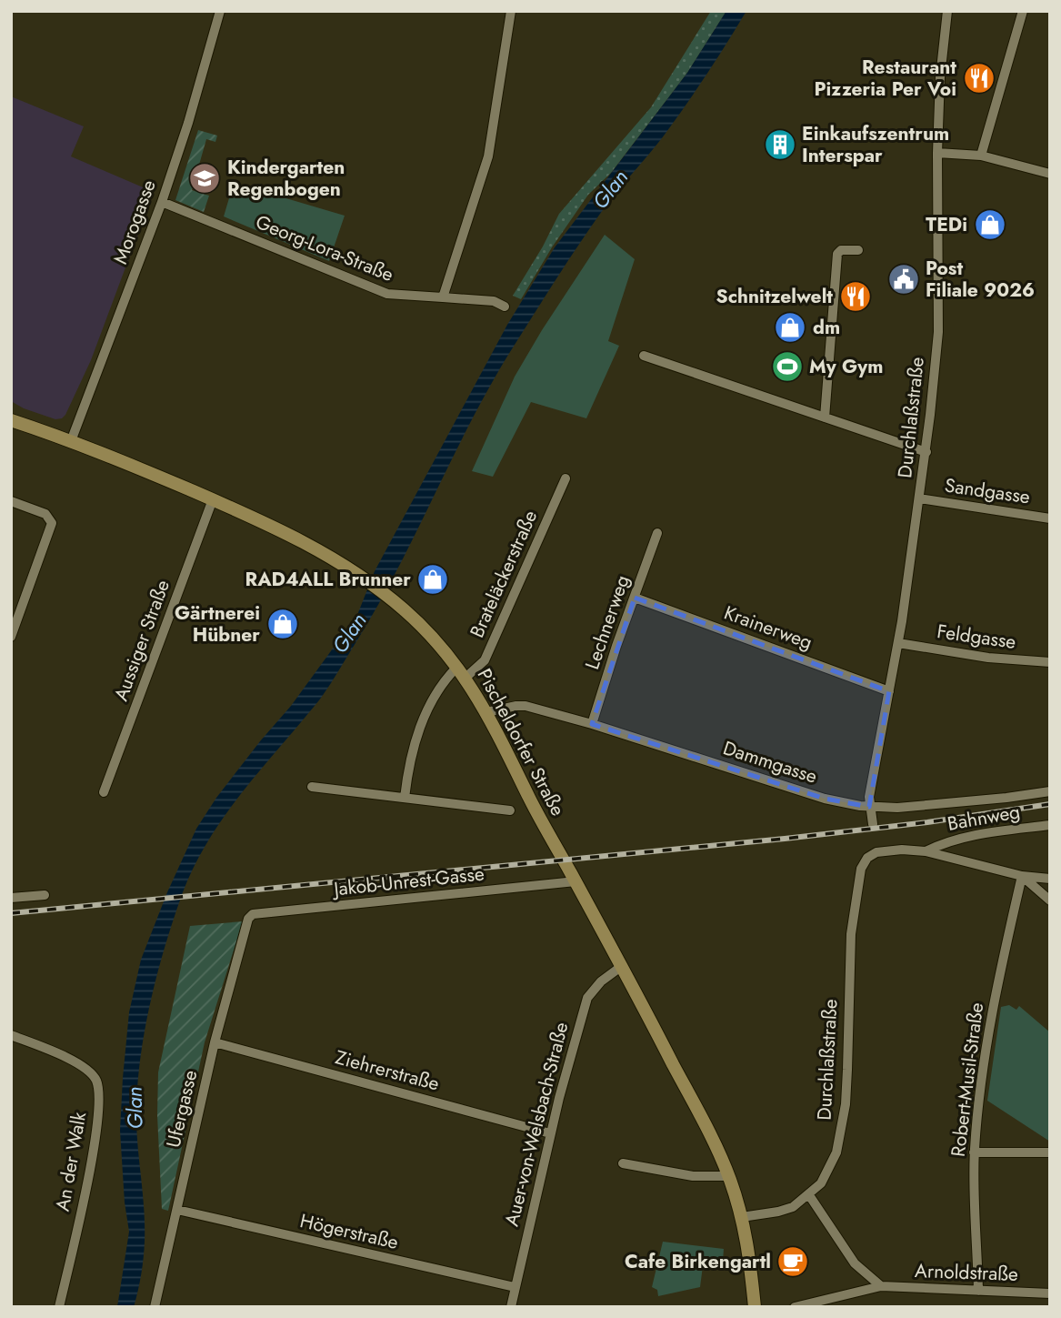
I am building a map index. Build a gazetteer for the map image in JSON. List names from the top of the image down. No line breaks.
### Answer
{"streets":{"main road":["Pischeldorfer Straße"],"street":["Morogasse","Georg-Lora-Straße","Durchlaßstraße","Sandgasse","Brateläckerstraße","Lechnerweg","Krainerweg","Feldgasse","Aussiger Straße","Dammgasse","Bahnweg","Jakob-Unrest-Gasse","Ziehrerstraße","Robert-Musil-Straße","Ufergasse","Auer-von-Welsbach-Straße","An der Walk","Högerstraße","Arnoldstraße"]},"crossings":[["Morogasse","Georg-Lora-Straße"],["Morogasse","Pischeldorfer Straße"],["Durchlaßstraße","Sandgasse"],["Durchlaßstraße","Krainerweg"],["Durchlaßstraße","Feldgasse"],["Durchlaßstraße","Pischeldorfer Straße"],["Durchlaßstraße","Dammgasse"],["Durchlaßstraße","Bahnweg"],["Brateläckerstraße","Pischeldorfer Straße"],["Lechnerweg","Krainerweg"],["Lechnerweg","Dammgasse"],["Aussiger Straße","Pischeldorfer Straße"],["Pischeldorfer Straße","Dammgasse"],["Pischeldorfer Straße","Jakob-Unrest-Gasse"],["Pischeldorfer Straße","Auer-von-Welsbach-Straße"],["Jakob-Unrest-Gasse","Ufergasse"],["Ziehrerstraße","Ufergasse"],["Ziehrerstraße","Auer-von-Welsbach-Straße"],["Robert-Musil-Straße","Arnoldstraße"],["Ufergasse","Högerstraße"],["Auer-von-Welsbach-Straße","Högerstraße"]],"water":["Glan"],"places":{"restaurant":["Restaurant Pizzeria Per Voi","Schnitzelwelt"],"building":["Einkaufszentrum Interspar"],"school or university":["Kindergarten Regenbogen"],"shop":["TEDi","dm","RAD4ALL Brunner","Gärtnerei Hübner"],"public building":["Post Filiale 9026"],"sports":["My Gym"],"cafe":["Cafe Birkengartl"]}}
